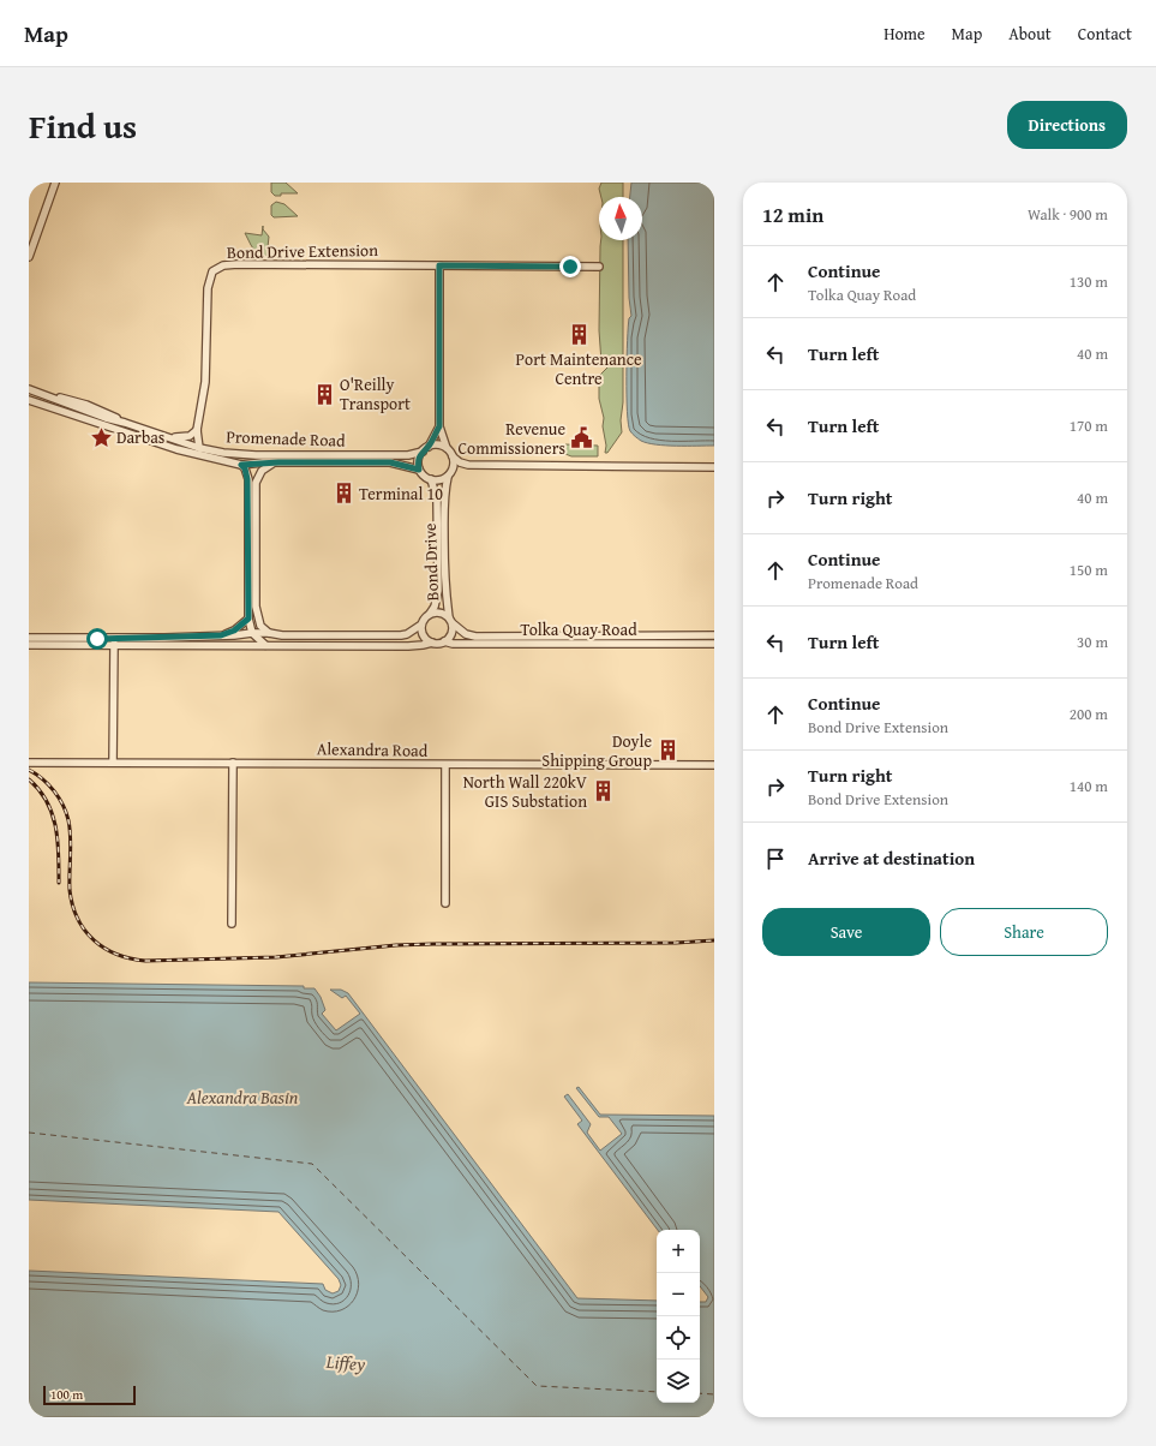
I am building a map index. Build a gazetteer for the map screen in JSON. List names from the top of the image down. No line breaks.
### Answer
{"streets":{"street":["Bond Drive Extension","Promenade Road","Bond Drive","Tolka Quay Road","Alexandra Road"]},"crossings":[["Bond Drive Extension","Promenade Road"],["Promenade Road","Bond Drive"],["Bond Drive","Tolka Quay Road"]],"water":["Alexandra Basin","Liffey"],"places":{"building":["Port Maintenance Centre","O'Reilly Transport","Terminal 10","Doyle Shipping Group","North Wall 220kV GIS Substation"],"place":["Darbas"],"public building":["Revenue Commissioners"]},"scale_bar":"100 m","north":"top","page":{"header":"Map","nav":["Home","Map","About","Contact"],"title":"Find us","buttons":["Directions",["Save","Share"]],"heading":["12 min","Walk · 900 m"],"list":[["Continue","Tolka Quay Road","130 m"],["Turn left","40 m"],["Turn left","170 m"],["Turn right","40 m"],["Continue","Promenade Road","150 m"],["Turn left","30 m"],["Continue","Bond Drive Extension","200 m"],["Turn right","Bond Drive Extension","140 m"],"Arrive at destination"],"map_buttons":["+","−"],"scale":"100 m"}}
